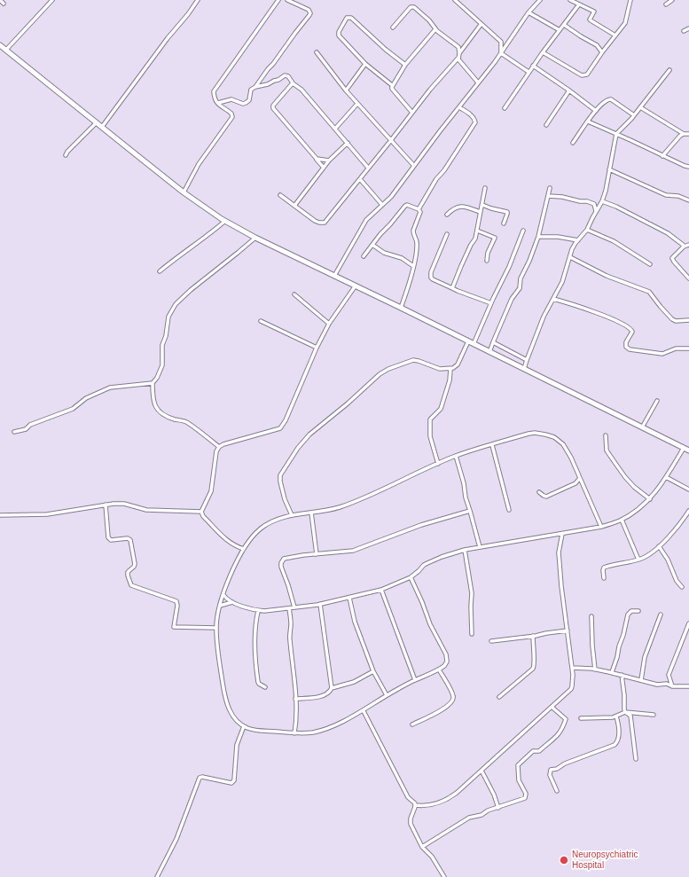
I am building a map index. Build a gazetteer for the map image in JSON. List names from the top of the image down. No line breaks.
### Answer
{"places":["Neuropsychiatric Hospital"]}
